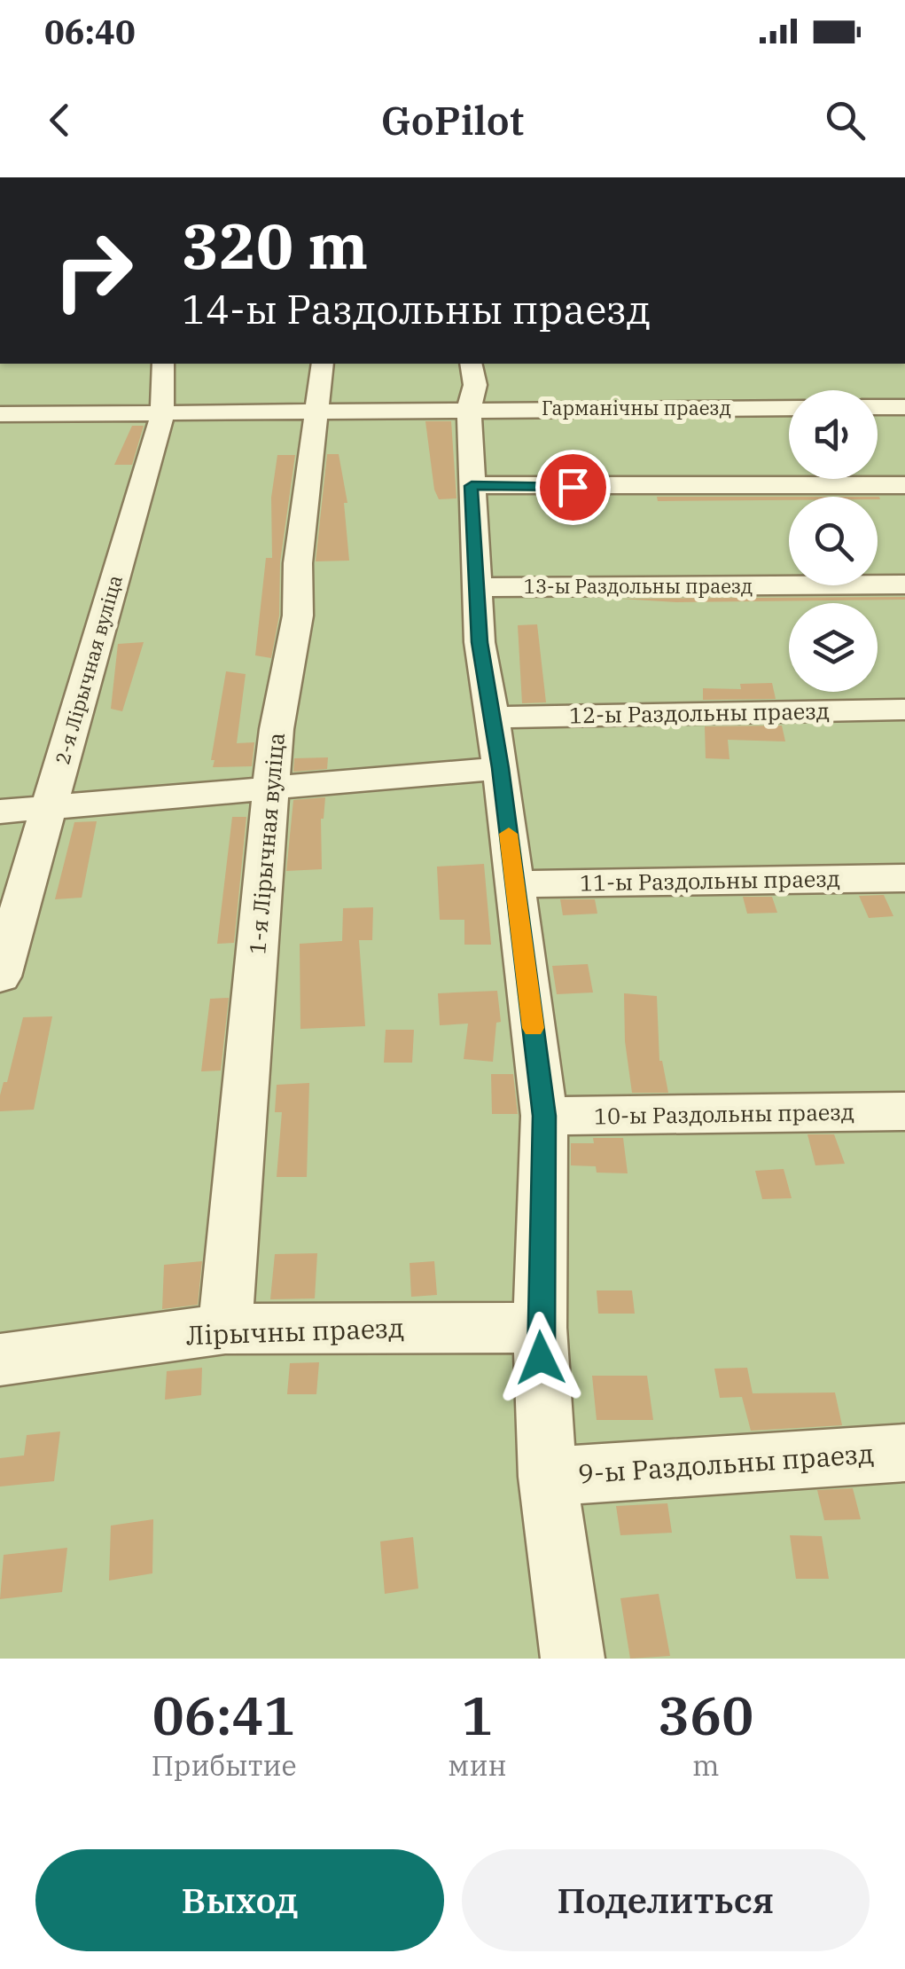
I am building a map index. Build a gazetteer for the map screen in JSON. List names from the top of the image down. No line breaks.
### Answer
{"streets":{"street":["Гарманічны праезд","13-ы Раздольны праезд","2-я Лірычная вуліца","12-ы Раздольны праезд","1-я Лірычная вуліца","11-ы Раздольны праезд","10-ы Раздольны праезд","Лірычны праезд","9-ы Раздольны праезд"]},"crossings":[["Гарманічны праезд","2-я Лірычная вуліца"],["Гарманічны праезд","1-я Лірычная вуліца"],["1-я Лірычная вуліца","Лірычны праезд"]],"page":{"status":"06:40","header":"GoPilot","turn":["320 m","14-ы Раздольны праезд"],"eta":["06:41","Прибытие","1","мин","360","m"],"buttons":["Выход","Поделиться"]}}
